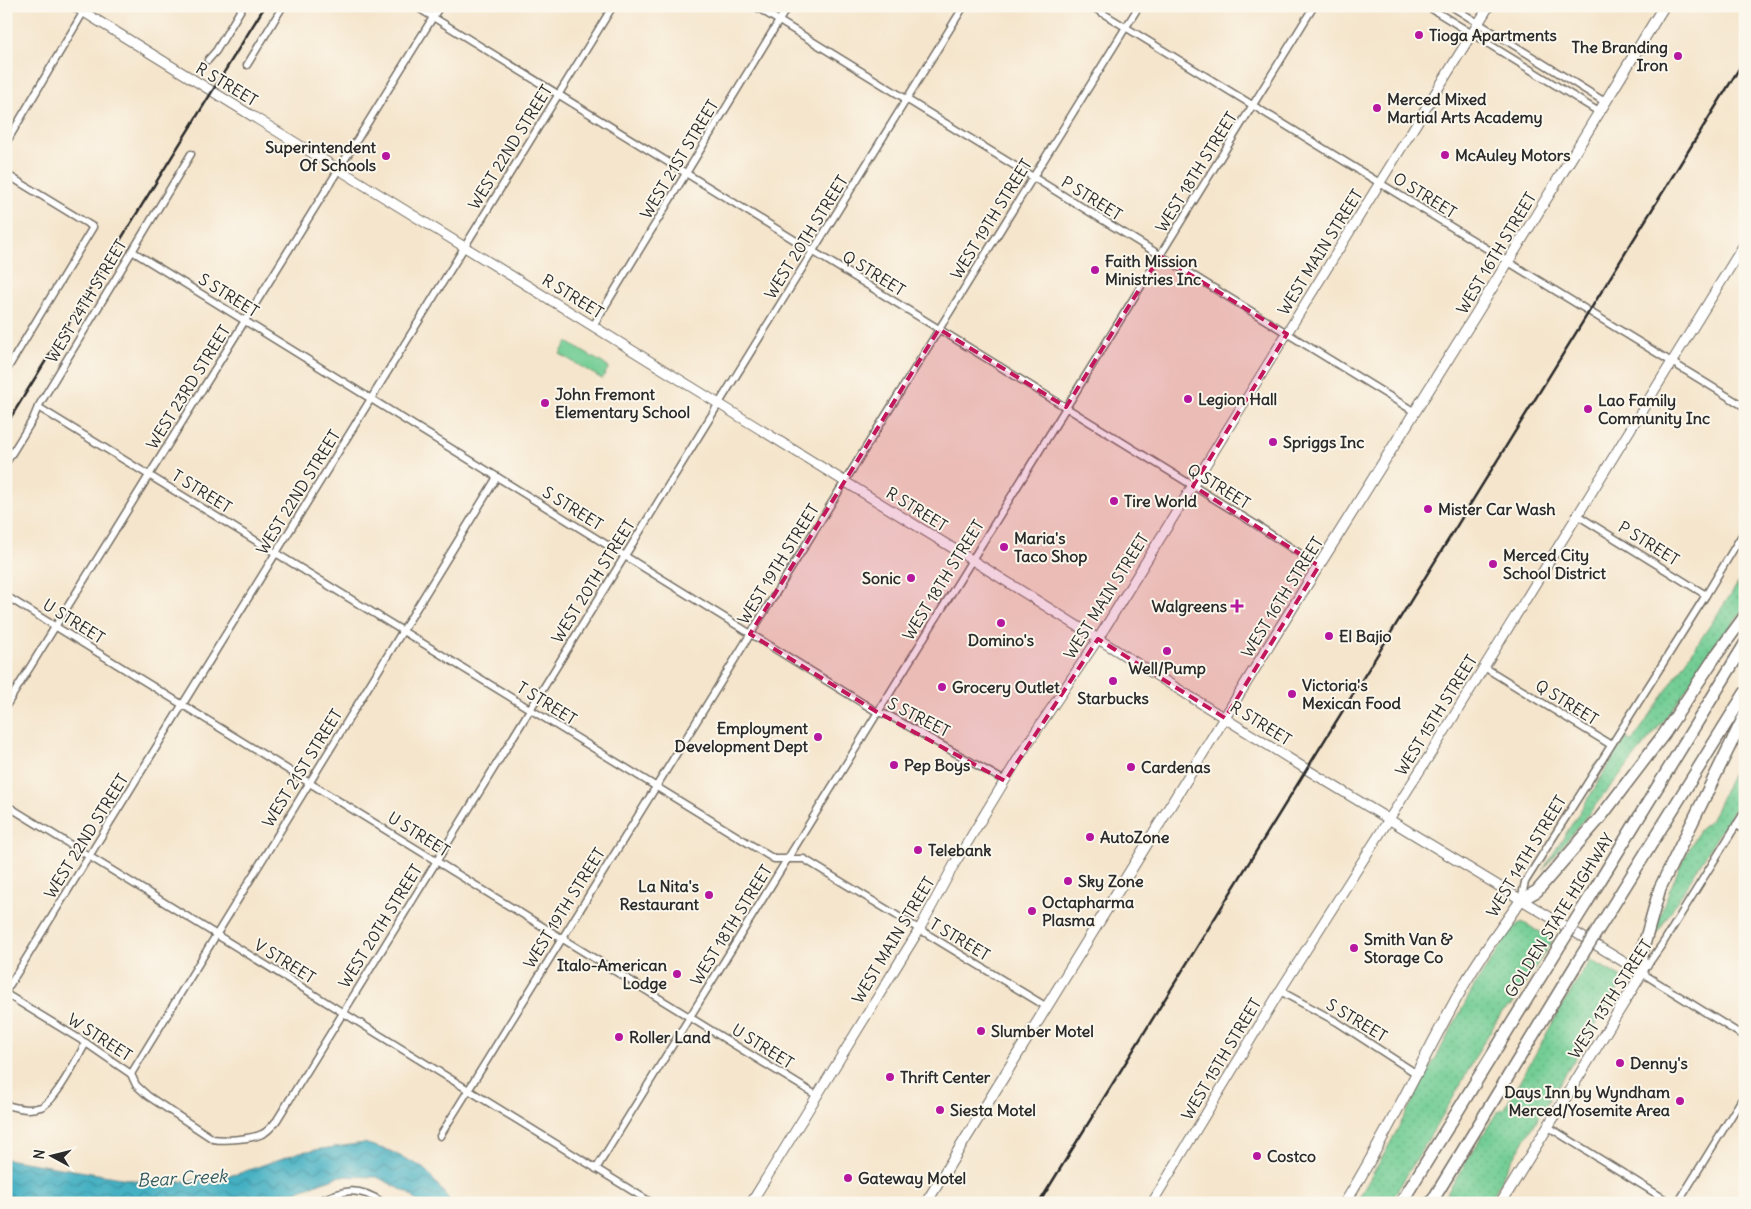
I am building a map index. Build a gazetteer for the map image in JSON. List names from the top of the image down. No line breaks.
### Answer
{"streets":{"highway":["GOLDEN STATE HIGHWAY"],"main road":["WEST 16TH STREET","WEST 14TH STREET","WEST 13TH STREET"],"street":["R STREET","WEST 22ND STREET","WEST 21ST STREET","WEST 18TH STREET","O STREET","P STREET","WEST 19TH STREET","WEST 20TH STREET","WEST MAIN STREET","Q STREET","S STREET","WEST 24TH STREET","WEST 23RD STREET","T STREET","U STREET","WEST 15TH STREET","V STREET","W STREET"]},"crossings":[["R STREET","WEST 22ND STREET"],["R STREET","WEST 21ST STREET"],["R STREET","WEST 18TH STREET"],["R STREET","WEST 19TH STREET"],["R STREET","WEST 20TH STREET"],["R STREET","WEST MAIN STREET"],["R STREET","WEST 16TH STREET"],["R STREET","WEST 23RD STREET"],["R STREET","WEST 15TH STREET"],["R STREET","WEST 14TH STREET"],["R STREET","WEST 13TH STREET"],["WEST 22ND STREET","Q STREET"],["WEST 22ND STREET","S STREET"],["WEST 22ND STREET","T STREET"],["WEST 22ND STREET","U STREET"],["WEST 22ND STREET","V STREET"],["WEST 22ND STREET","W STREET"],["WEST 21ST STREET","P STREET"],["WEST 21ST STREET","Q STREET"],["WEST 21ST STREET","S STREET"],["WEST 21ST STREET","T STREET"],["WEST 21ST STREET","U STREET"],["WEST 21ST STREET","V STREET"],["WEST 21ST STREET","W STREET"],["WEST 18TH STREET","O STREET"],["WEST 18TH STREET","P STREET"],["WEST 18TH STREET","Q STREET"],["WEST 18TH STREET","S STREET"],["WEST 18TH STREET","T STREET"],["WEST 18TH STREET","U STREET"],["WEST 18TH STREET","V STREET"],["O STREET","WEST 19TH STREET"],["O STREET","WEST MAIN STREET"],["O STREET","WEST 16TH STREET"],["O STREET","WEST 15TH STREET"],["P STREET","WEST 19TH STREET"],["P STREET","WEST 20TH STREET"],["P STREET","WEST MAIN STREET"],["P STREET","WEST 16TH STREET"],["P STREET","WEST 15TH STREET"],["P STREET","WEST 14TH STREET"],["WEST 19TH STREET","Q STREET"],["WEST 19TH STREET","S STREET"],["WEST 19TH STREET","T STREET"],["WEST 19TH STREET","U STREET"],["WEST 19TH STREET","V STREET"],["WEST 20TH STREET","Q STREET"],["WEST 20TH STREET","S STREET"],["WEST 20TH STREET","T STREET"],["WEST 20TH STREET","U STREET"],["WEST 20TH STREET","V STREET"],["WEST 20TH STREET","W STREET"],["WEST MAIN STREET","Q STREET"],["WEST MAIN STREET","S STREET"],["WEST MAIN STREET","T STREET"],["WEST MAIN STREET","U STREET"],["WEST 16TH STREET","Q STREET"],["WEST 16TH STREET","T STREET"],["Q STREET","WEST 23RD STREET"],["Q STREET","WEST 15TH STREET"],["Q STREET","WEST 14TH STREET"],["S STREET","WEST 24TH STREET"],["S STREET","WEST 23RD STREET"],["S STREET","WEST 15TH STREET"],["S STREET","WEST 14TH STREET"],["WEST 24TH STREET","T STREET"],["WEST 23RD STREET","T STREET"],["WEST 23RD STREET","U STREET"]],"water":["Bear Creek"],"places":{"other":["Tioga Apartments","The Branding Iron","Merced Mixed Martial Arts Academy","McAuley Motors","Superintendent Of Schools","Faith Mission Ministries Inc","Legion Hall","John Fremont Elementary School","Lao Family Community Inc","Spriggs Inc","Tire World","Mister Car Wash","Maria's Taco Shop","Merced City School District","Sonic","Domino's","El Bajio","Well/Pump","Starbucks","Grocery Outlet","Victoria's Mexican Food","Employment Development Dept","Pep Boys","Cardenas","AutoZone","Telebank","Sky Zone","La Nita's Restaurant","Octapharma Plasma","Smith Van & Storage Co","Italo-American Lodge","Slumber Motel","Roller Land","Denny's","Thrift Center","Days Inn by Wyndham Merced/Yosemite Area","Siesta Motel","Costco","Gateway Motel"],"health":["Walgreens"]},"north":"left"}
